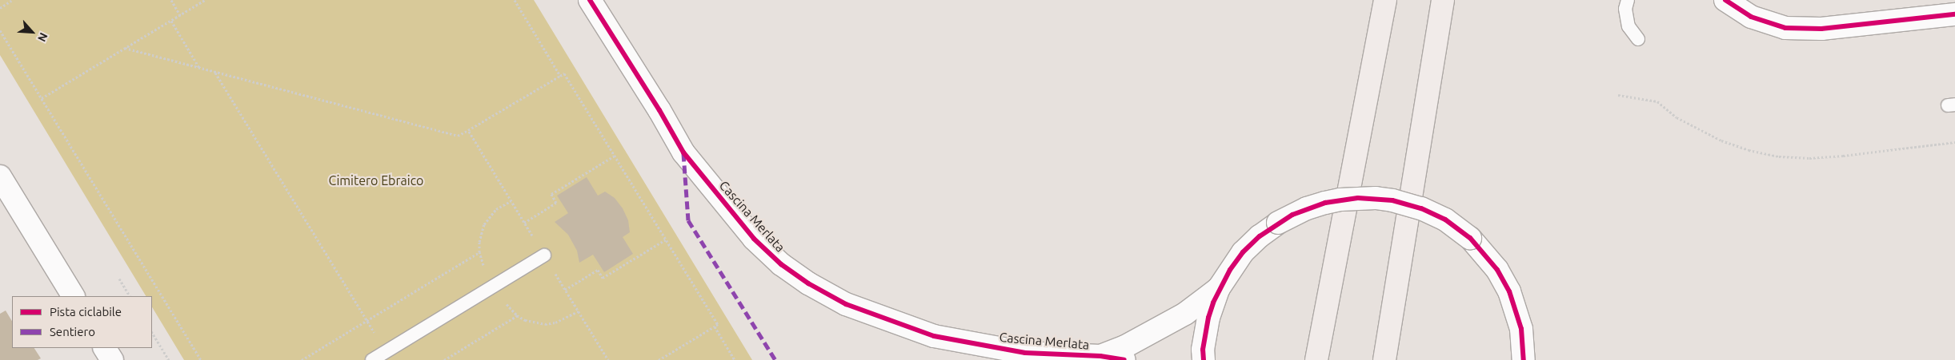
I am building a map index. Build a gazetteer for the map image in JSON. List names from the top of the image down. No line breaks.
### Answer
{"streets":{"street":["Cascina Merlata"]},"parks":["Cimitero Ebraico"],"legend":["Pista ciclabile","Sentiero"],"north":"bottom right"}
